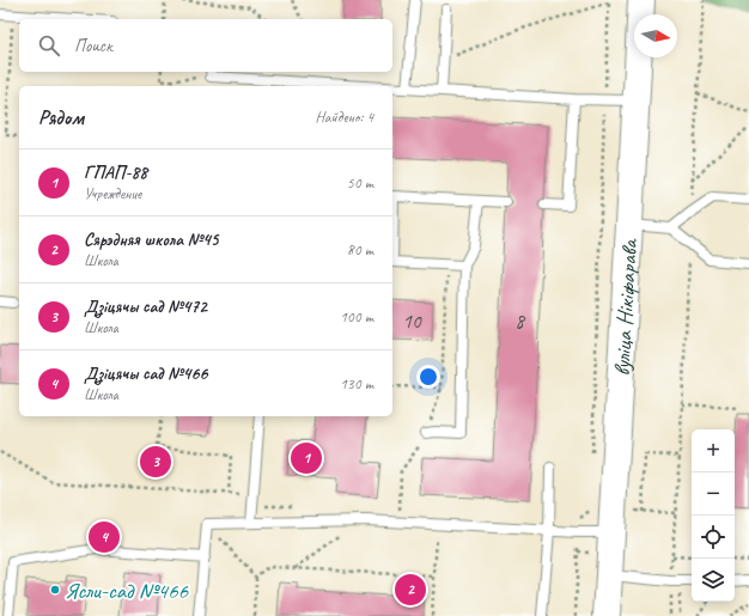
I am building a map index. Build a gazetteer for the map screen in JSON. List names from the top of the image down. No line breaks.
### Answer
{"streets":{"main road":["вуліца Нікіфарава"]},"places":["Ясли-сад №466"],"house_numbers":["10","8"],"north":"right","page":{"search":"Поиск","heading":["Рядом","Найдено: 4"],"list":[{"mark":"1","name":"ГПАП-88","note":"Учреждение","value":"50 m"},{"mark":"2","name":"Сярэдняя школа №45","note":"Школа","value":"80 m"},{"mark":"3","name":"Дзіцячы сад №472","note":"Школа","value":"100 m"},{"mark":"4","name":"Дзіцячы сад №466","note":"Школа","value":"130 m"}],"map_buttons":["+","−"],"pins":["1","3","4","2"]}}
